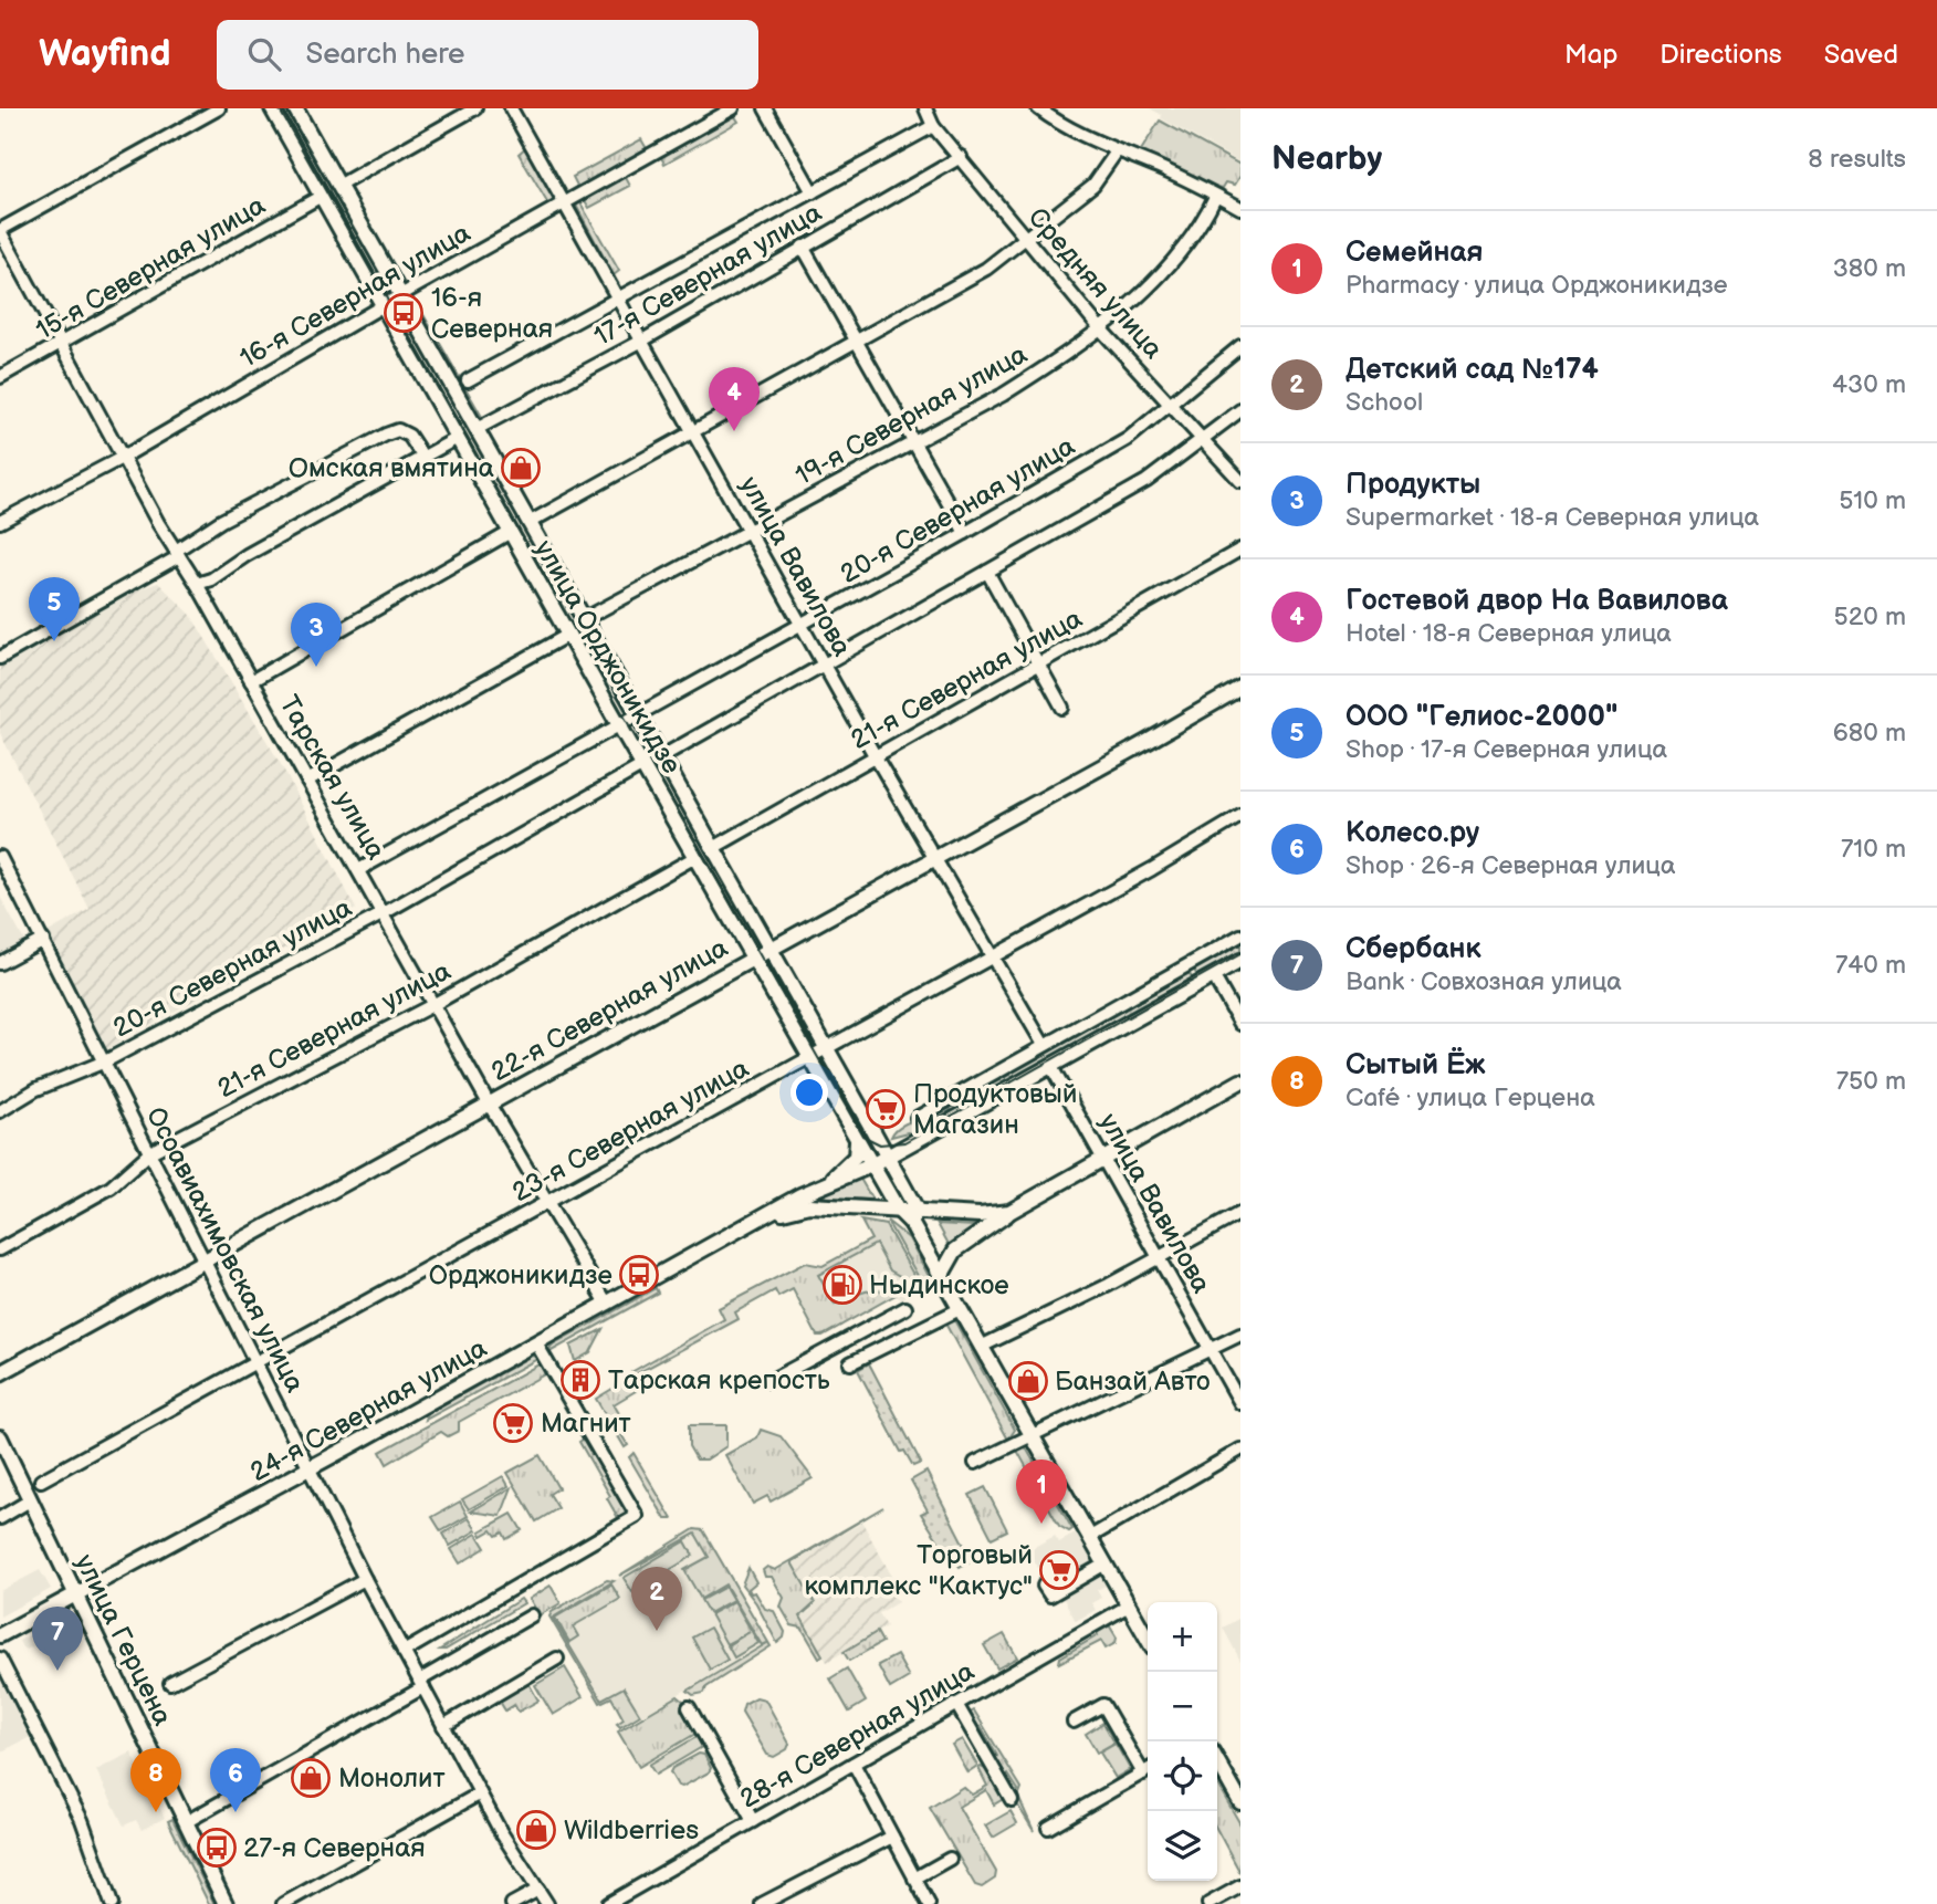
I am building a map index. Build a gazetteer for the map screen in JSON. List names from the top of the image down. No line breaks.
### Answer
{"streets":{"main road":["улица Орджоникидзе","22-я Северная улица","24-я Северная улица","улица Герцена"],"street":["15-я Северная улица","17-я Северная улица","Средняя улица","16-я Северная улица","19-я Северная улица","20-я Северная улица","улица Вавилова","21-я Северная улица","Тарская улица","23-я Северная улица","Осоавиахимовская улица","28-я Северная улица"]},"crossings":[["15-я Северная улица","улица Орджоникидзе"],["15-я Северная улица","Тарская улица"],["17-я Северная улица","Средняя улица"],["17-я Северная улица","улица Вавилова"],["17-я Северная улица","улица Орджоникидзе"],["Средняя улица","19-я Северная улица"],["Средняя улица","20-я Северная улица"],["16-я Северная улица","улица Вавилова"],["16-я Северная улица","улица Орджоникидзе"],["16-я Северная улица","Тарская улица"],["19-я Северная улица","улица Вавилова"],["19-я Северная улица","улица Орджоникидзе"],["20-я Северная улица","улица Вавилова"],["20-я Северная улица","улица Орджоникидзе"],["20-я Северная улица","Тарская улица"],["20-я Северная улица","Осоавиахимовская улица"],["улица Вавилова","21-я Северная улица"],["улица Вавилова","22-я Северная улица"],["улица Вавилова","23-я Северная улица"],["улица Вавилова","24-я Северная улица"],["улица Орджоникидзе","21-я Северная улица"],["улица Орджоникидзе","22-я Северная улица"],["улица Орджоникидзе","23-я Северная улица"],["улица Орджоникидзе","24-я Северная улица"],["улица Орджоникидзе","28-я Северная улица"],["21-я Северная улица","Тарская улица"],["21-я Северная улица","Осоавиахимовская улица"],["Тарская улица","22-я Северная улица"],["Тарская улица","23-я Северная улица"],["Тарская улица","24-я Северная улица"],["22-я Северная улица","Осоавиахимовская улица"],["23-я Северная улица","Осоавиахимовская улица"],["Осоавиахимовская улица","24-я Северная улица"],["24-я Северная улица","улица Герцена"]],"places":{"bus stop":["16-я Северная","Орджоникидзе","27-я Северная"],"shop":["Oмская вмятина","Банзай Авто","Монолит","Wildberries"],"supermarket":["Продуктовый Магазин","Магнит","Торговый комплекс \"Кактус\""],"fuel station":["Ныдинское"],"building":["Тарская крепость"]},"page":{"header":"Wayfind","search":"Search here","nav":["Map","Directions","Saved"],"heading":["Nearby","8 results"],"list":[{"mark":"1","name":"Семейная","note":"Pharmacy · улица Орджоникидзе","value":"380 m"},{"mark":"2","name":"Детский сад №174","note":"School","value":"430 m"},{"mark":"3","name":"Продукты","note":"Supermarket · 18-я Северная улица","value":"510 m"},{"mark":"4","name":"Гостевой двор На Вавилова","note":"Hotel · 18-я Северная улица","value":"520 m"},{"mark":"5","name":"ООО \"Гелиос-2000\"","note":"Shop · 17-я Северная улица","value":"680 m"},{"mark":"6","name":"Колесо.ру","note":"Shop · 26-я Северная улица","value":"710 m"},{"mark":"7","name":"Сбербанк","note":"Bank · Совхозная улица","value":"740 m"},{"mark":"8","name":"Сытый Ёж","note":"Café · улица Герцена","value":"750 m"}],"pins":["4","5","3","1","2","7","6","8"],"map_buttons":["+","−"]}}
